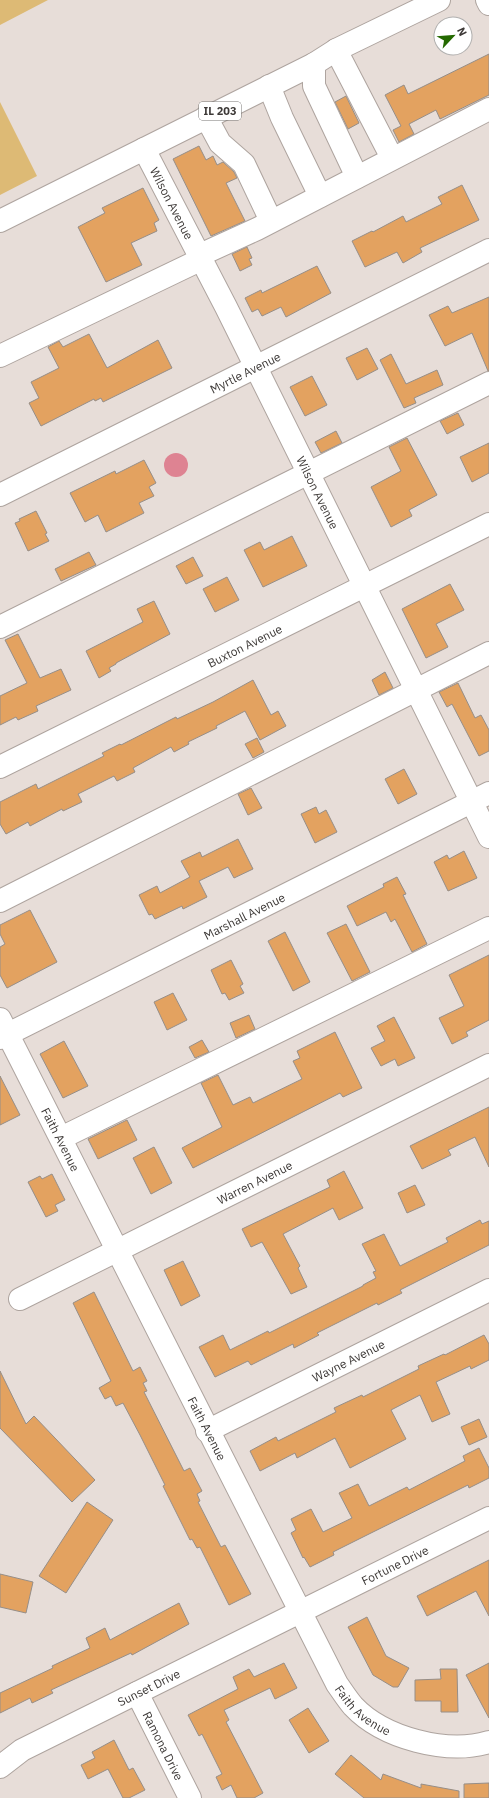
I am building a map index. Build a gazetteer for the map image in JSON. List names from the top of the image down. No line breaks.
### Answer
{"streets":{"street":["IL 203","Wilson Avenue","Myrtle Avenue","Buxton Avenue","Marshall Avenue","Faith Avenue","Warren Avenue","Wayne Avenue","Fortune Drive","Sunset Drive","Ramona Drive"]},"crossings":[["IL 203","Wilson Avenue"],["Wilson Avenue","Myrtle Avenue"],["Wilson Avenue","Buxton Avenue"],["Wilson Avenue","Marshall Avenue"],["Marshall Avenue","Faith Avenue"],["Faith Avenue","Warren Avenue"],["Faith Avenue","Wayne Avenue"],["Faith Avenue","Fortune Drive"],["Faith Avenue","Sunset Drive"],["Fortune Drive","Sunset Drive"],["Sunset Drive","Ramona Drive"]],"north":"top right"}
